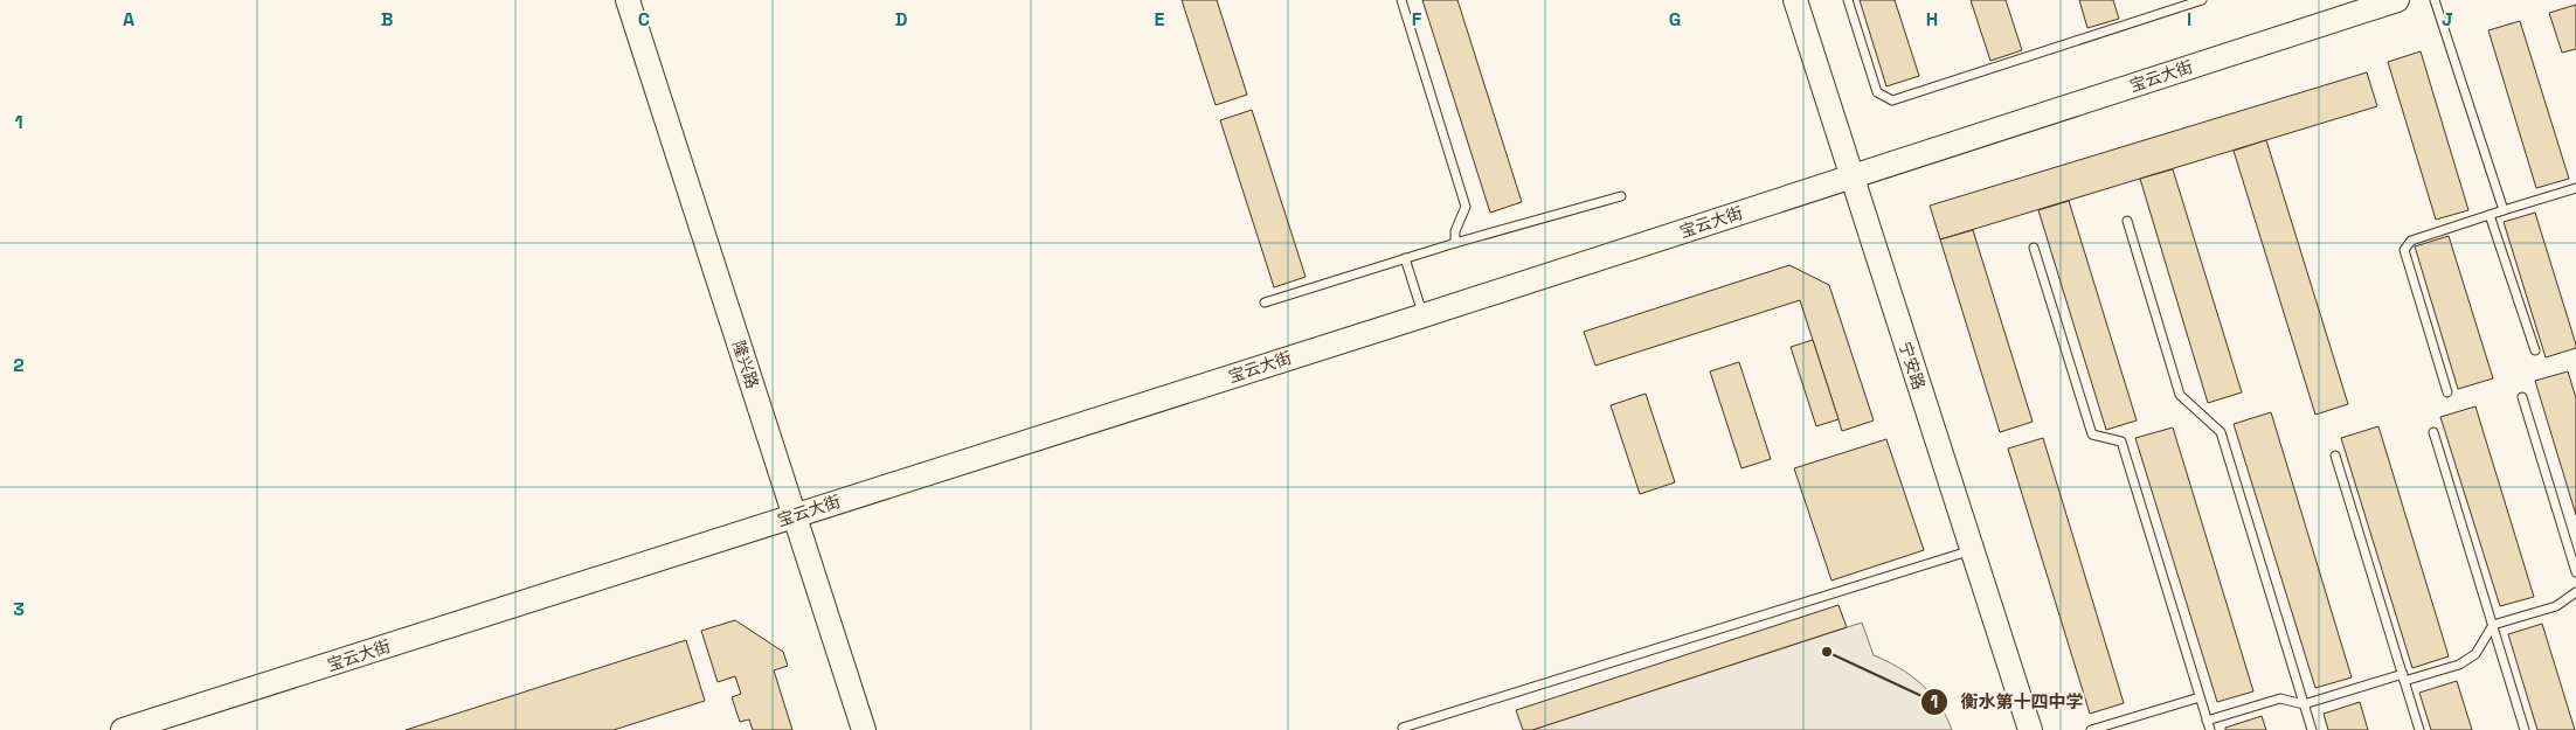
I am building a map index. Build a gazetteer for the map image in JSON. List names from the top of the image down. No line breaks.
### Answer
{"streets":{"street":["宝云大街","隆兴路","宁安路"]},"crossings":[["宝云大街","隆兴路"],["宝云大街","宁安路"]],"places":["衡水第十四中学"],"grid":{"columns":["A","B","C","D","E","F","G","H","I","J"],"rows":["1","2","3"]}}
